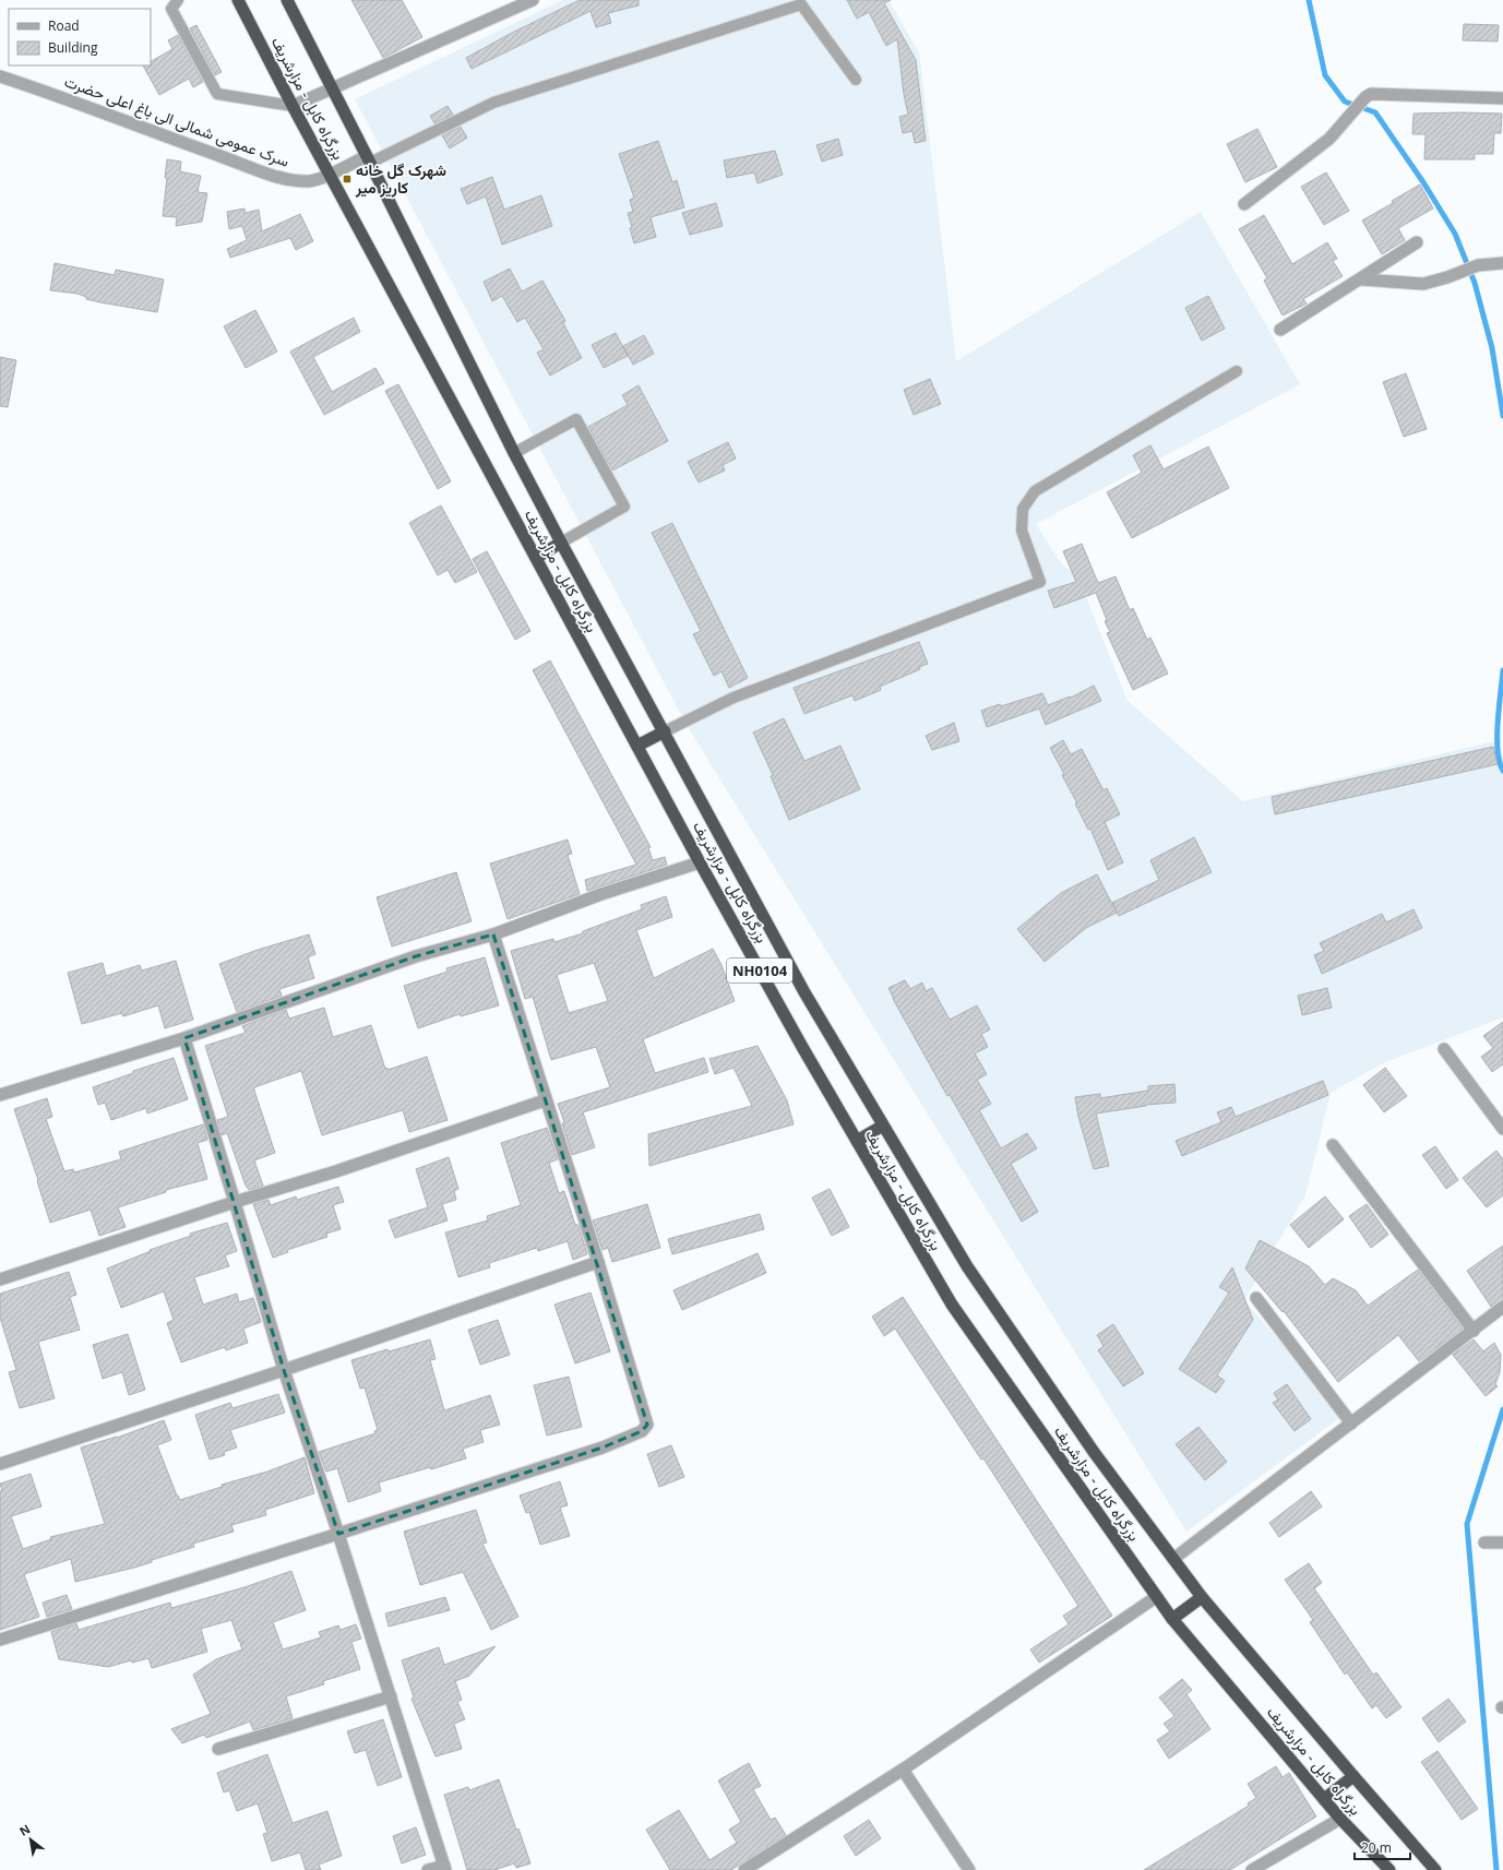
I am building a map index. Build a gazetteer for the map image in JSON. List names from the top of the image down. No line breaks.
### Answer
{"streets":{"highway":["بزرگراه کابل - مزارشریف","NH0104"],"street":["سرک عمومی شمالی الی باغ اعلی حضرت"]},"crossings":[["بزرگراه کابل - مزارشریف","سرک عمومی شمالی الی باغ اعلی حضرت"]],"places":{"transit":["شهرک گل خانه کاریز میر"]},"legend":["Road","Building"],"scale_bar":"20 m","north":"top left"}
